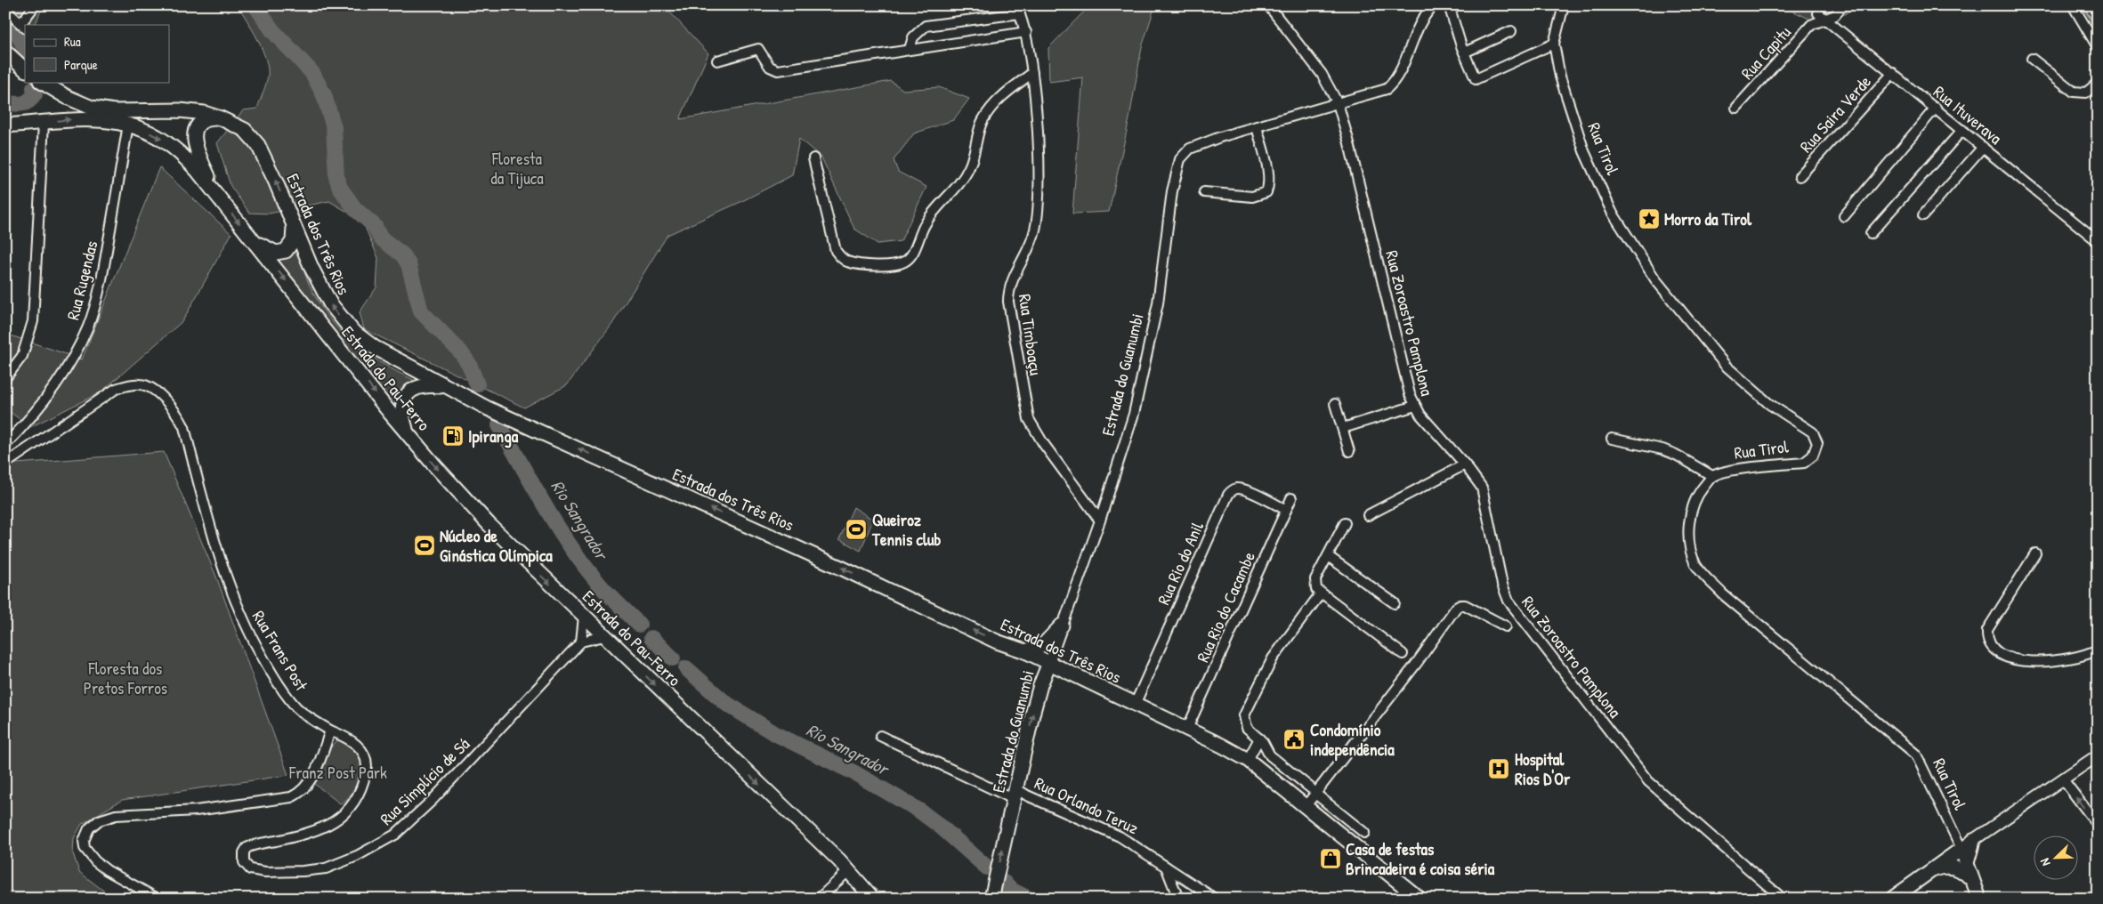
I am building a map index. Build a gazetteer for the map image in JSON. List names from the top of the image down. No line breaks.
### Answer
{"streets":{"main road":["Rua Tirol","Estrada dos Três Rios","Estrada do Guanumbi","Estrada do Pau-Ferro"],"street":["Rua Capitu","Rua Saira Verde","Rua Ituverava","Rua Rugendas","Rua Zoroastro Pamplona","Rua Timboaçu","Rua Rio do Anil","Rua Rio do Cacambe","Rua Frans Post","Rua Simplício de Sá","Rua Orlando Teruz"]},"crossings":[["Rua Capitu","Rua Ituverava"],["Rua Saira Verde","Rua Ituverava"],["Estrada dos Três Rios","Estrada do Guanumbi"],["Estrada dos Três Rios","Estrada do Pau-Ferro"],["Estrada dos Três Rios","Rua Rio do Anil"],["Estrada dos Três Rios","Rua Rio do Cacambe"],["Rua Rugendas","Estrada do Pau-Ferro"],["Rua Zoroastro Pamplona","Estrada do Guanumbi"],["Rua Timboaçu","Estrada do Guanumbi"],["Estrada do Guanumbi","Rua Orlando Teruz"],["Rua Rio do Anil","Rua Rio do Cacambe"],["Rua Frans Post","Rua Simplício de Sá"]],"one_way":["Estrada dos Três Rios","Estrada do Pau-Ferro"],"water":["Rio Sangrador"],"parks":["Floresta da Tijuca","Floresta dos Pretos Forros","Franz Post Park"],"places":{"place":["Morro da Tirol"],"fuel station":["Ipiranga"],"sports":["Queiroz Tennis club","Núcleo de Ginástica Olímpica"],"public building":["Condomínio independência"],"hospital":["Hospital Rios D'Or"],"shop":["Casa de festas Brincadeira é coisa séria"]},"legend":["Rua","Parque"],"north":"bottom left"}
